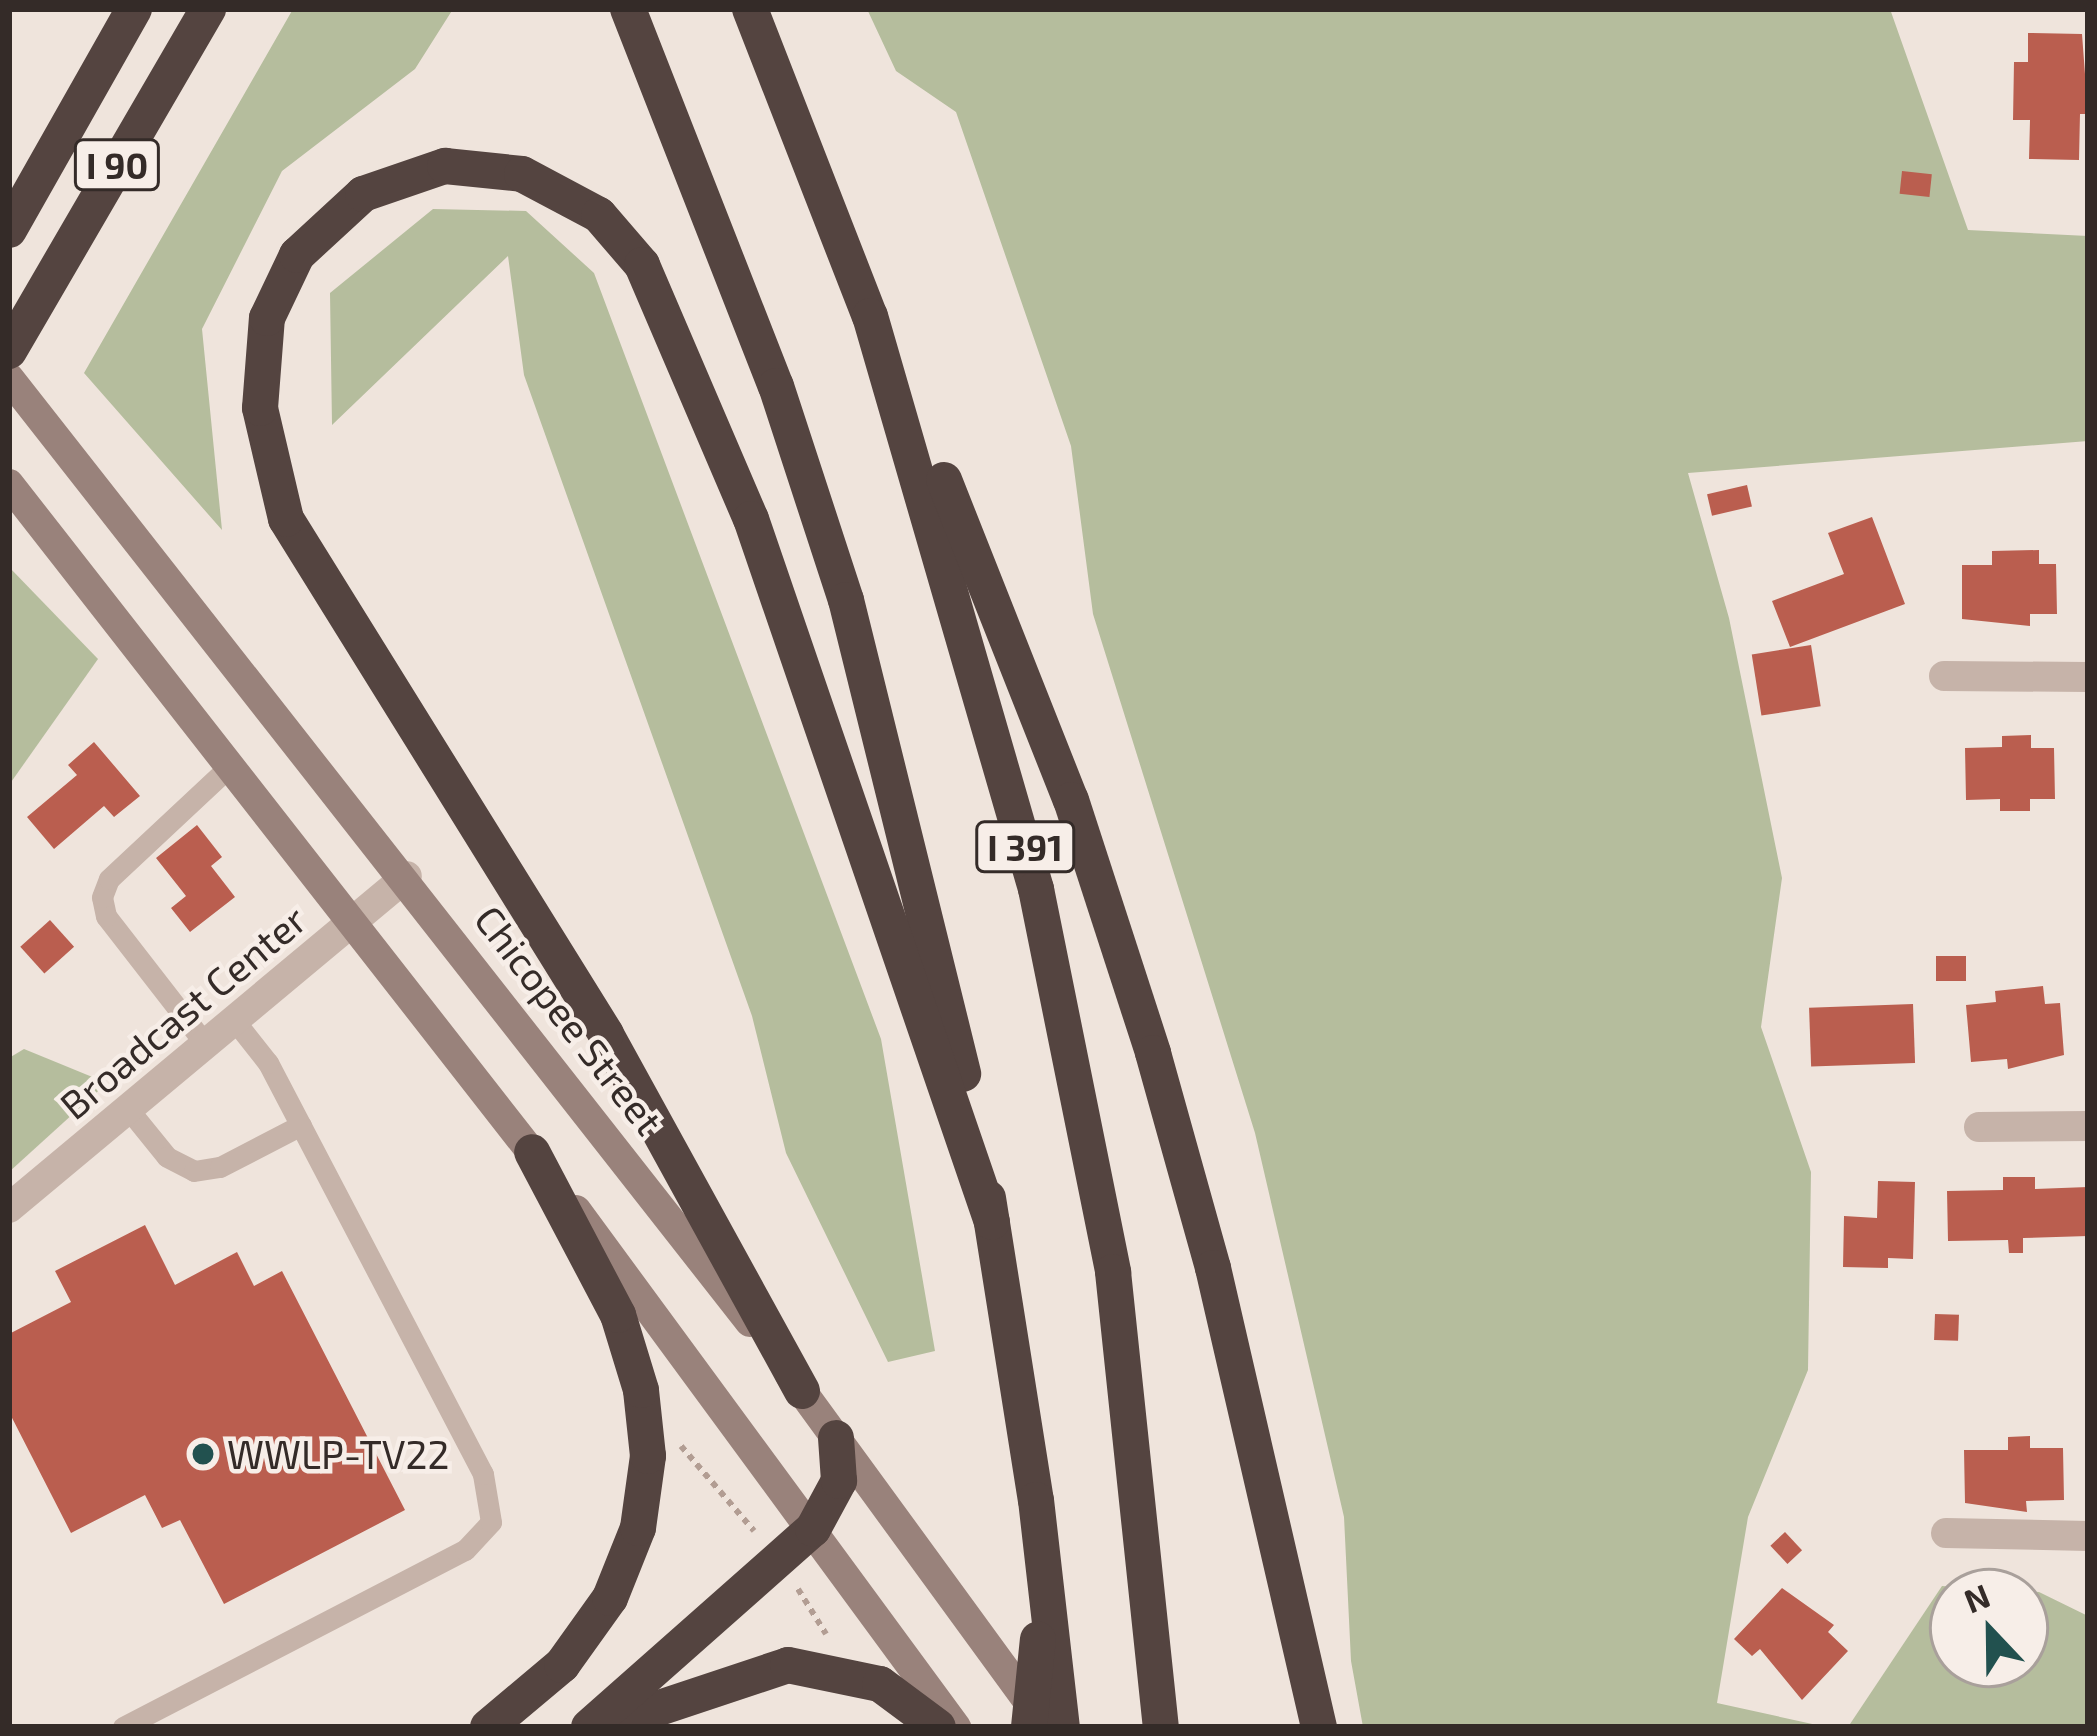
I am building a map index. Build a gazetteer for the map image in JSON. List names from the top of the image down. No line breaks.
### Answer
{"streets":{"highway":["I 90","I 391"],"main road":["Chicopee Street"],"street":["Broadcast Center"]},"crossings":[["Broadcast Center","Chicopee Street"]],"places":["WWLP-TV22"],"north":"top"}
